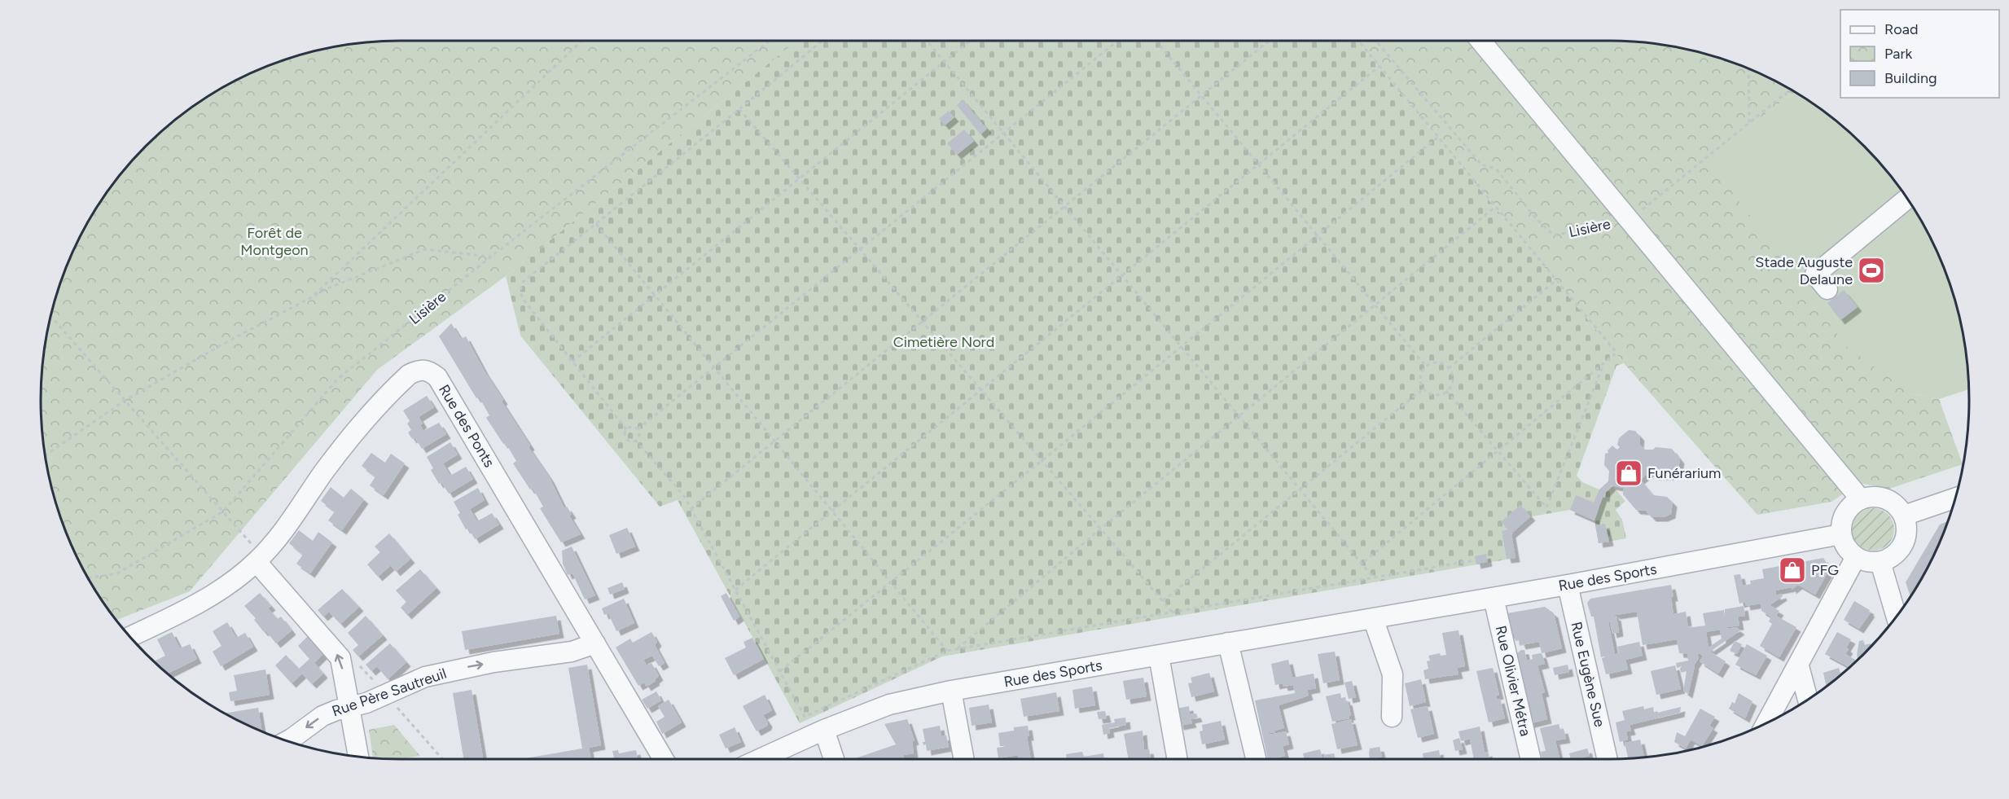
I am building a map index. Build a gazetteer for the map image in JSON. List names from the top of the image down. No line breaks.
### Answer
{"streets":{"street":["Rue des Ponts","Rue des Sports","Rue Eugène Sue","Rue Olivier Métra","Rue Père Sautreuil"],"path":["Lisière"]},"crossings":[["Rue des Ponts","Rue Père Sautreuil"],["Rue des Sports","Rue Eugène Sue"],["Rue des Sports","Rue Olivier Métra"]],"parks":["Forêt de Montgeon","Cimetière Nord"],"places":{"sports":["Stade Auguste Delaune"],"shop":["Funérarium","PFG"]},"legend":["Road","Park","Building"]}
